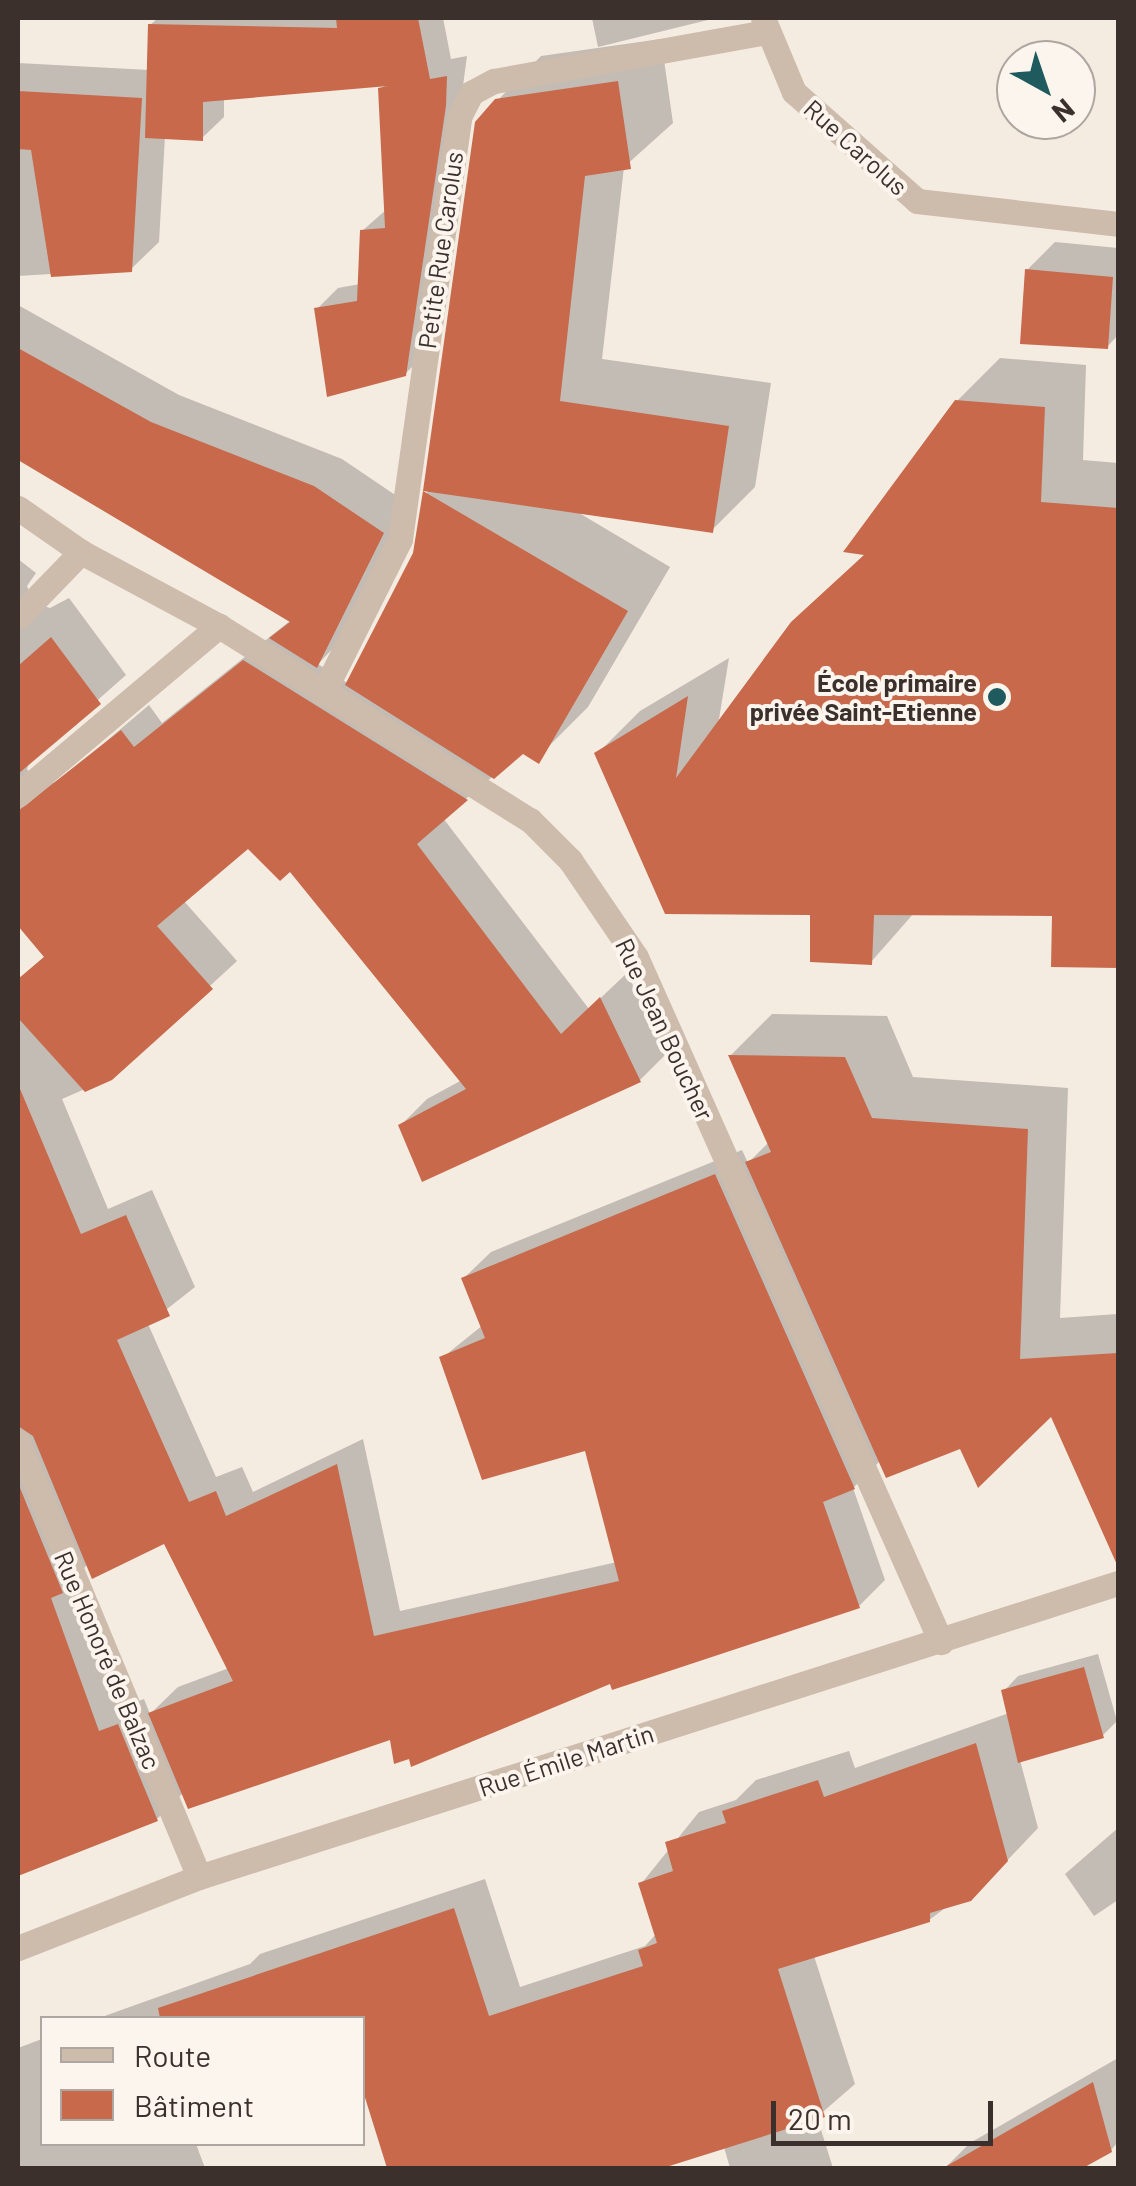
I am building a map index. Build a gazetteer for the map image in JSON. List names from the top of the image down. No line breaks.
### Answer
{"streets":{"street":["Rue Carolus","Petite Rue Carolus","Rue Jean Boucher","Rue Honoré de Balzac","Rue Émile Martin"]},"crossings":[["Rue Carolus","Petite Rue Carolus"],["Petite Rue Carolus","Rue Jean Boucher"],["Rue Jean Boucher","Rue Émile Martin"],["Rue Honoré de Balzac","Rue Émile Martin"]],"places":["École primaire privée Saint-Etienne"],"legend":["Route","Bâtiment"],"scale_bar":"20 m","north":"bottom right"}
